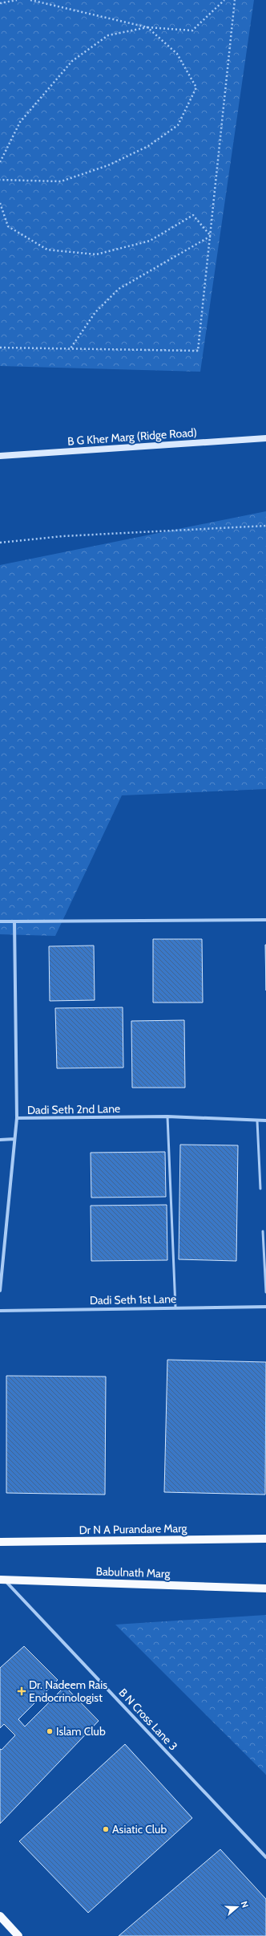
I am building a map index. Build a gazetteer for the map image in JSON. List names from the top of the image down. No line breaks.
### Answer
{"streets":{"main road":["Dr N A Purandare Marg","Babulnath Marg"],"street":["B G Kher Marg (Ridge Road)","Dadi Seth 2nd Lane","Dadi Seth 1st Lane","B N Cross Lane 3"]},"crossings":[["Babulnath Marg","B N Cross Lane 3"]],"places":{"health":["Dr. Nadeem Rais Endocrinologist"],"other":["Islam Club","Asiatic Club"]},"north":"right"}
